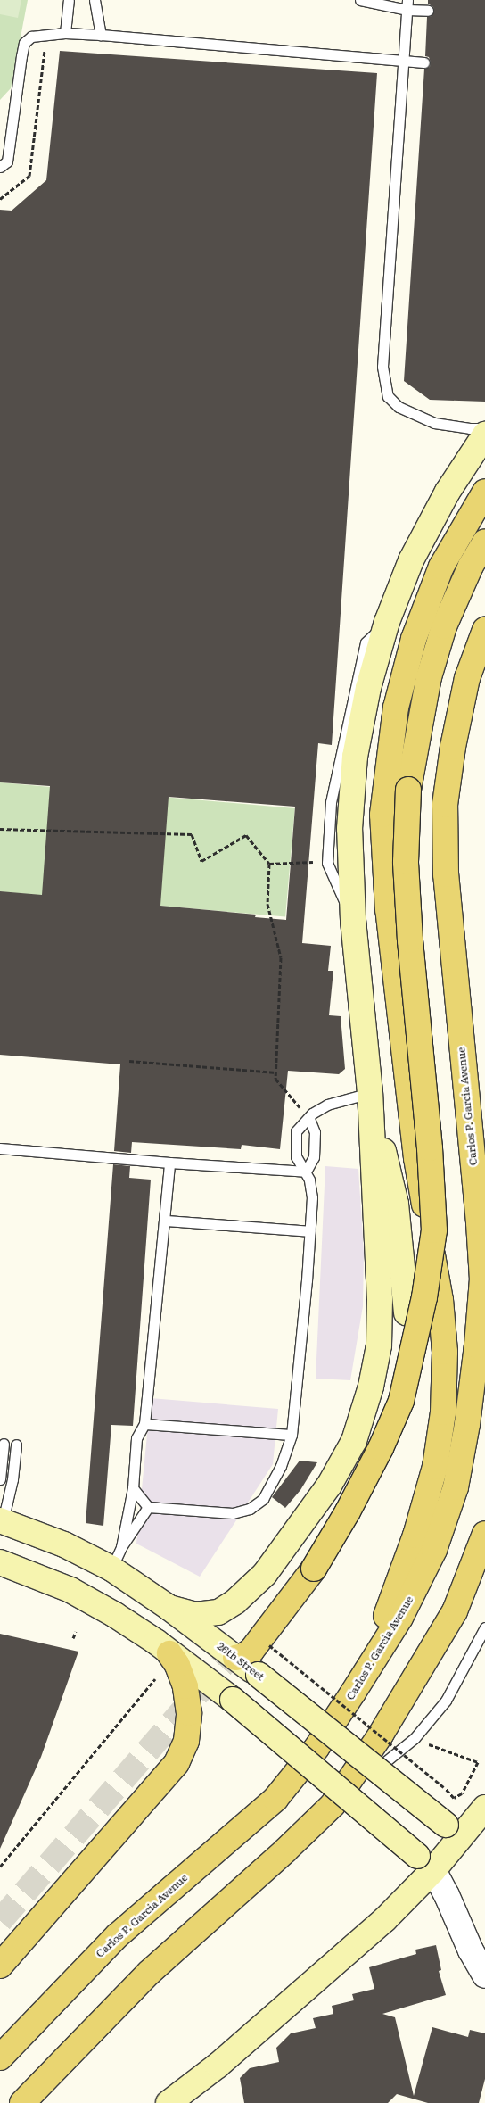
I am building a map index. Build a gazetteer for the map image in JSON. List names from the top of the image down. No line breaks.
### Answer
{"streets":{"main road":["Carlos P. Garcia Avenue","26th Street"]}}
